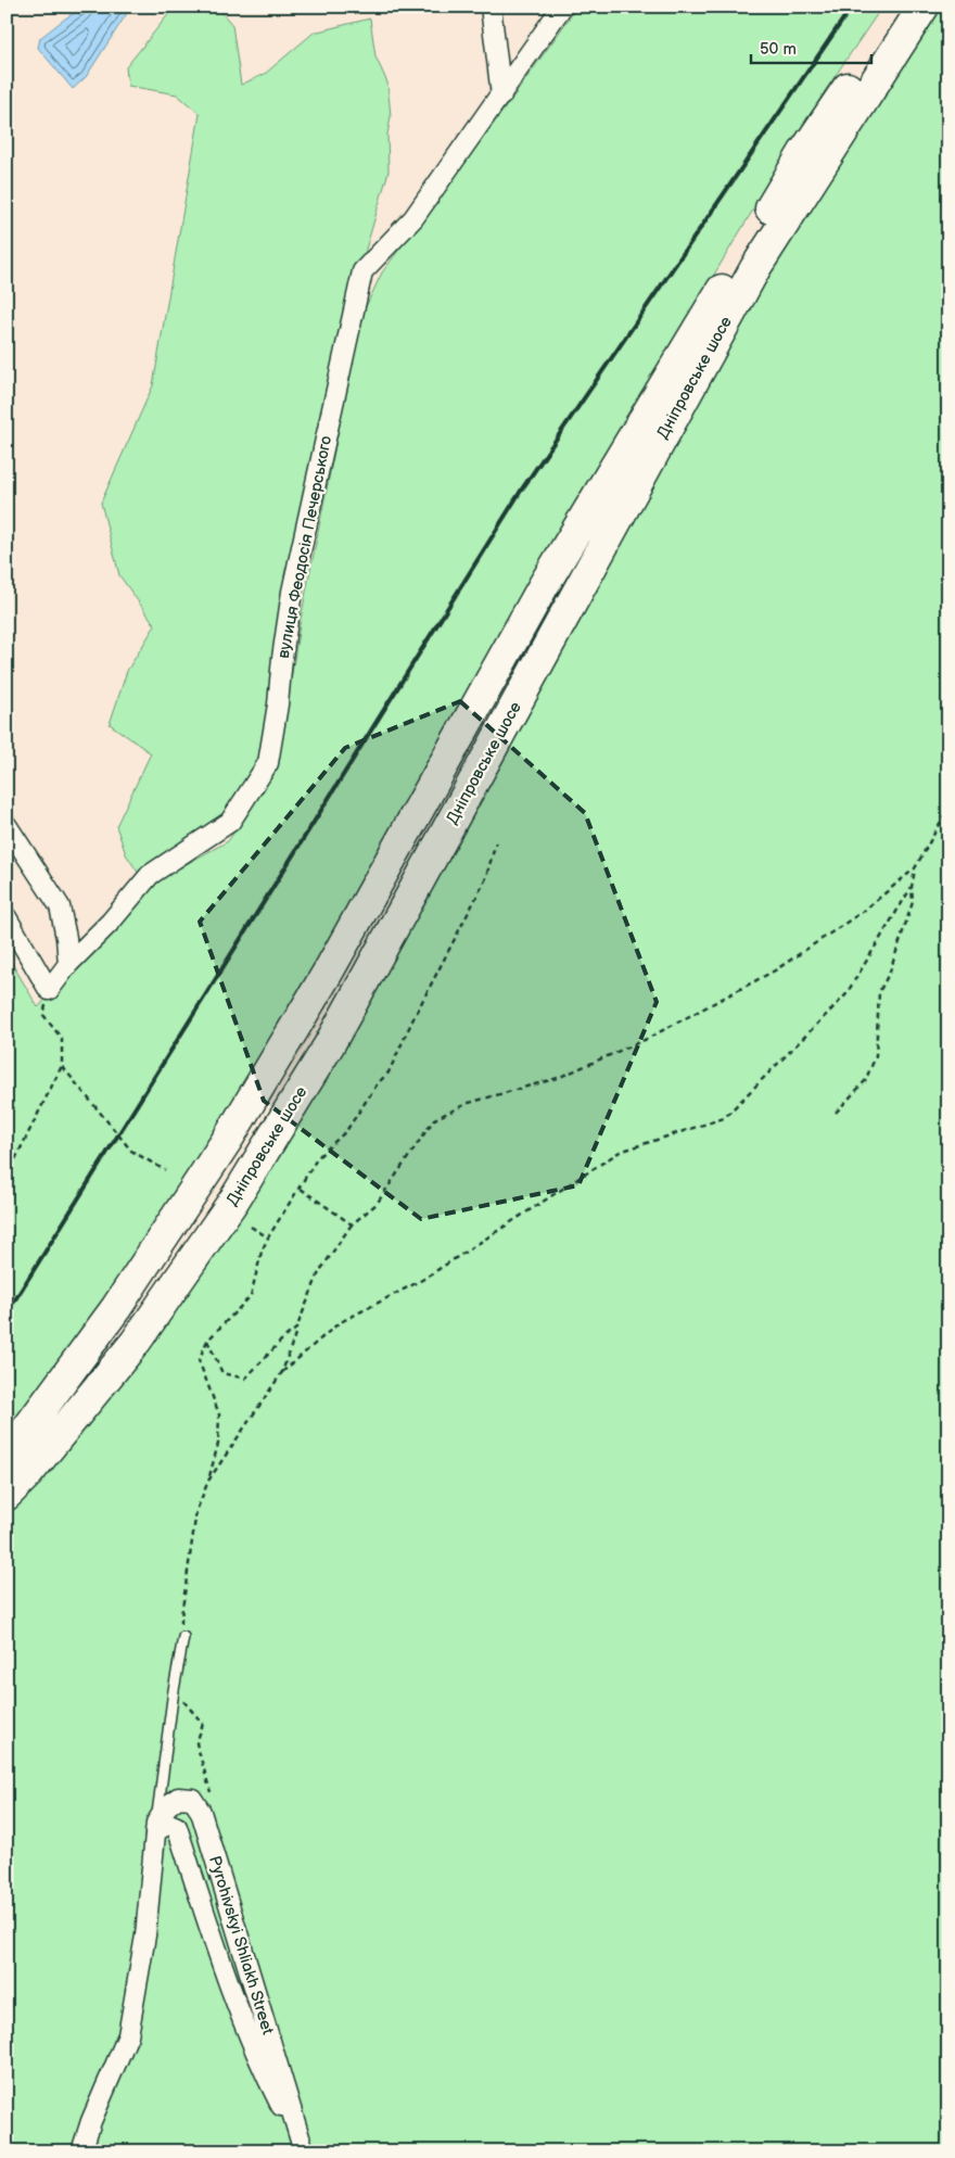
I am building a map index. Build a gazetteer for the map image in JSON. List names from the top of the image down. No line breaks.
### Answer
{"streets":{"main road":["Дніпровське шосе"],"street":["вулиця Феодосія Печерського","Pyrohivskyi Shliakh Street"]},"scale_bar":"50 m"}
